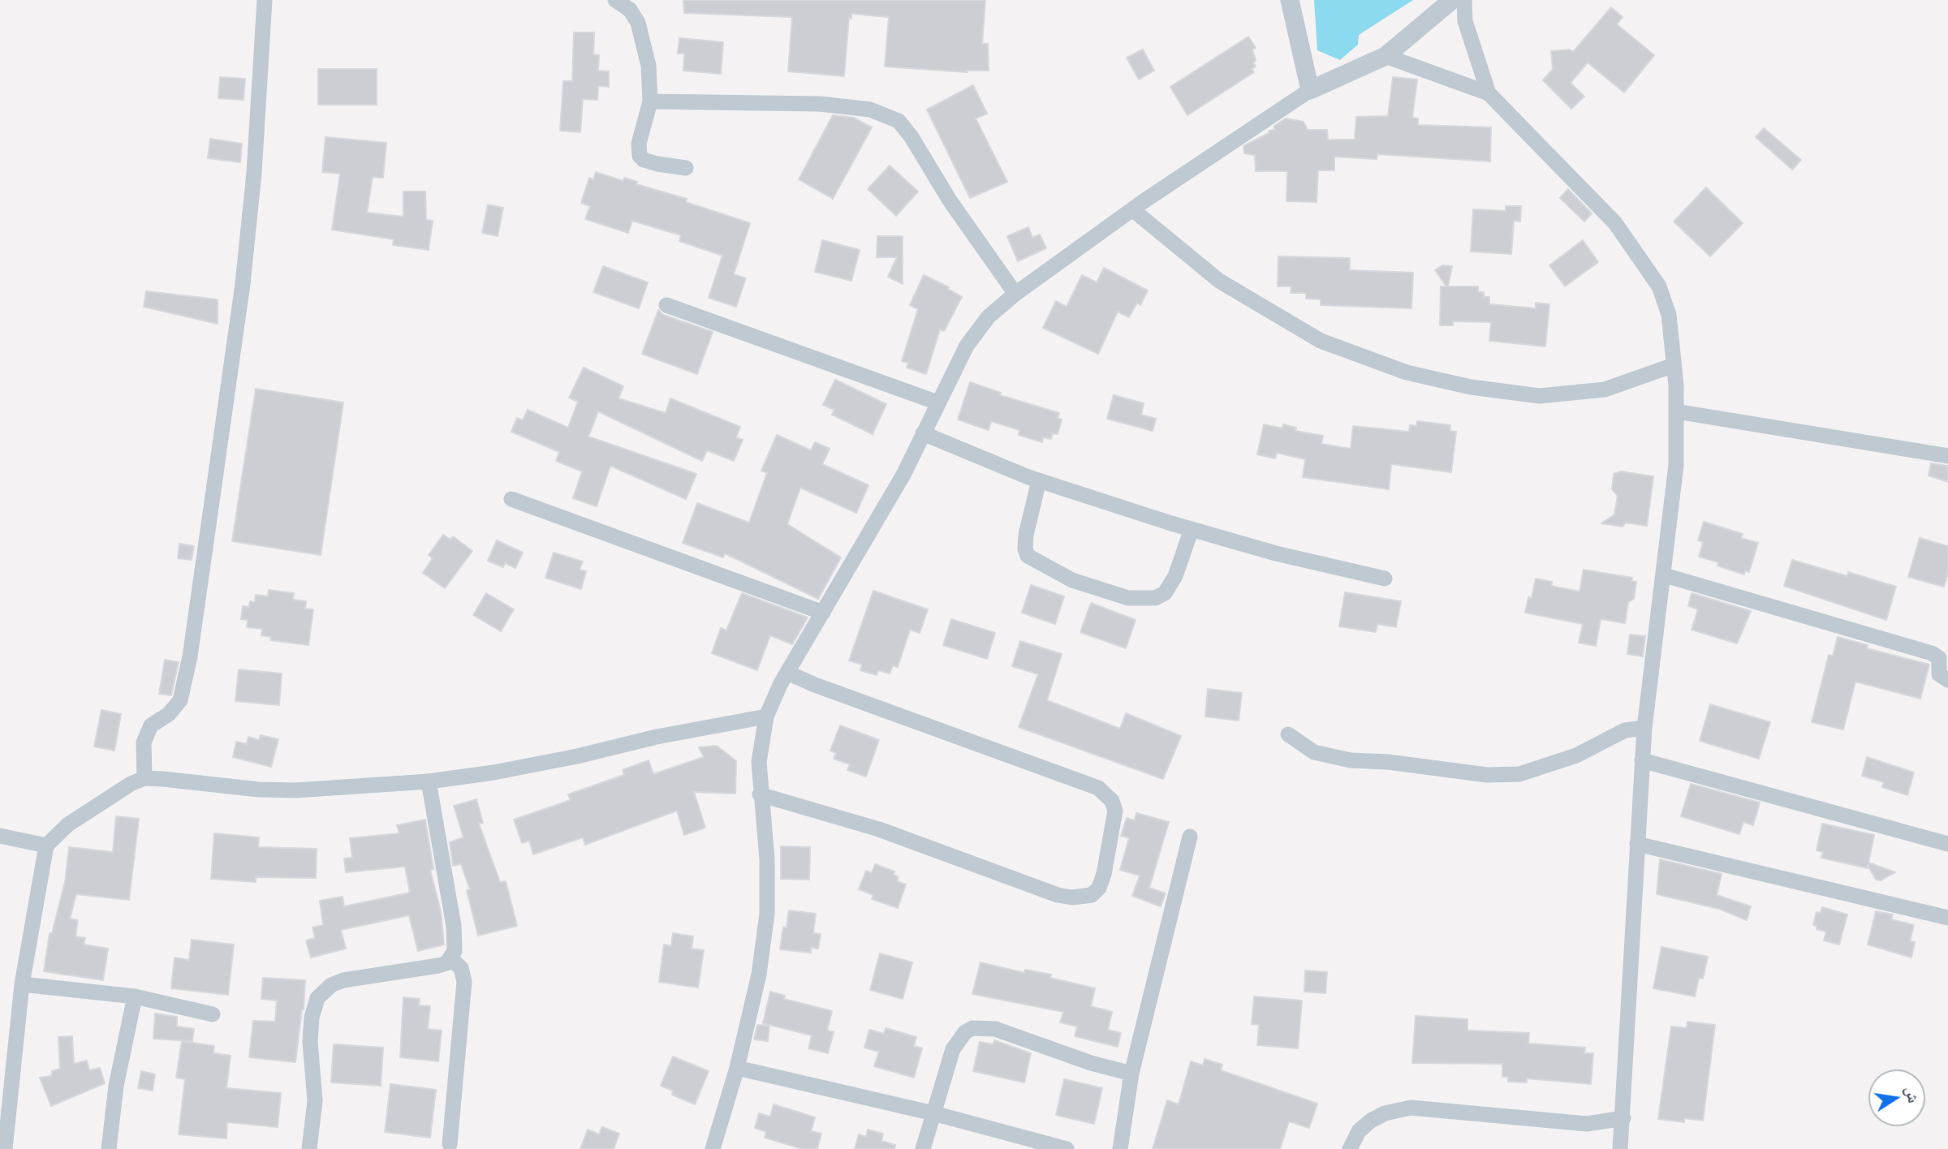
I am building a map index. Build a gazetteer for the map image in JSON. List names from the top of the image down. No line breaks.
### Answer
{"north":"right"}
